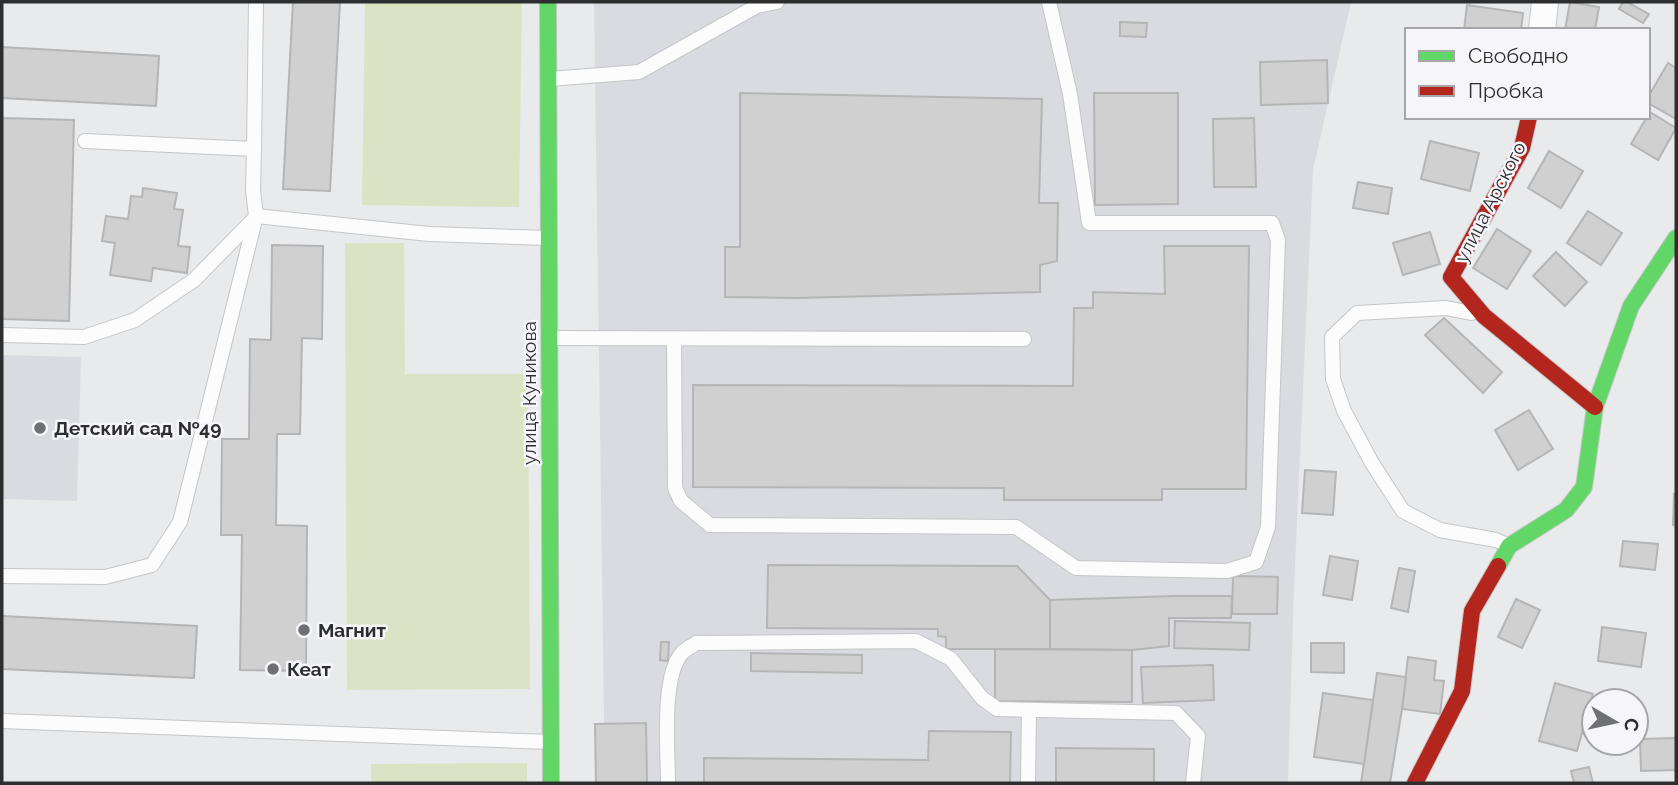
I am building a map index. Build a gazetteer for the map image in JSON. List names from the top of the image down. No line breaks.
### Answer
{"streets":{"street":["улица Арского","улица Куникова"]},"places":["Детский сад №49","Магнит","Кеат"],"legend":["Свободно","Пробка"],"north":"right"}
